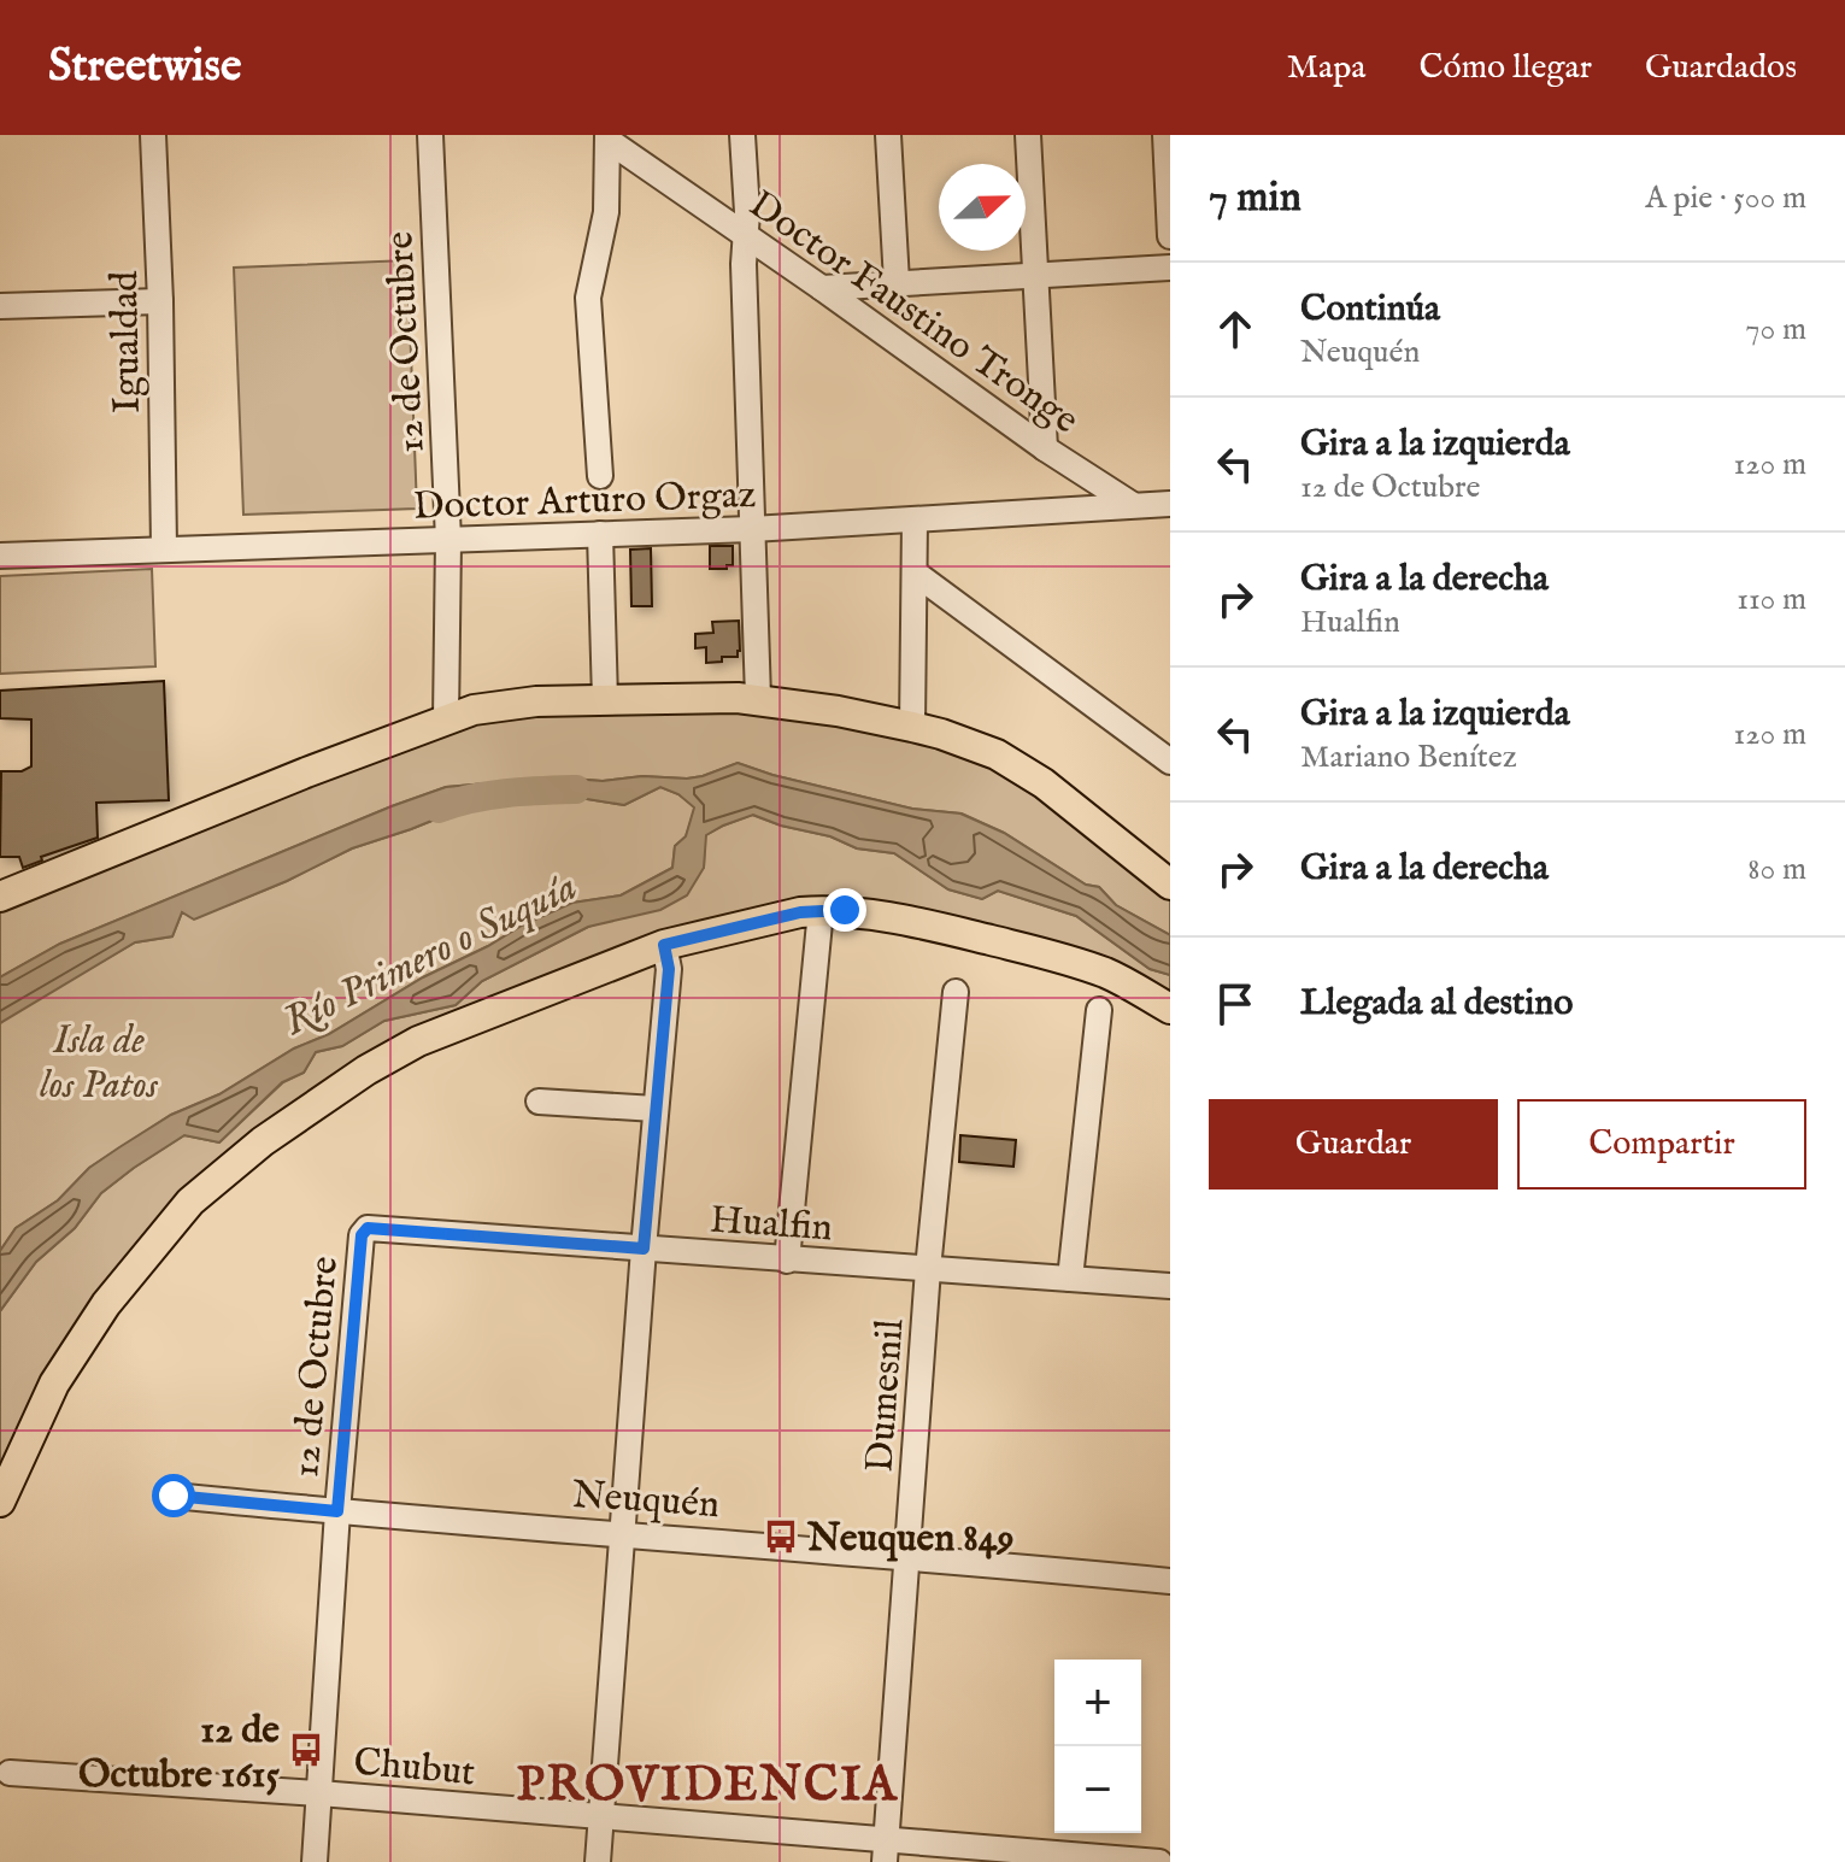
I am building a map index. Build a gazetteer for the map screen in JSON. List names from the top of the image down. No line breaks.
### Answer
{"streets":{"street":["Doctor Faustino Tronge","Igualdad","12 de Octubre","Doctor Arturo Orgaz","Hualfin","Dumesnil","Neuquén","Chubut"]},"crossings":[["Doctor Faustino Tronge","Doctor Arturo Orgaz"],["Igualdad","Doctor Arturo Orgaz"],["12 de Octubre","Doctor Arturo Orgaz"],["12 de Octubre","Hualfin"],["12 de Octubre","Neuquén"],["12 de Octubre","Chubut"],["Hualfin","Dumesnil"],["Dumesnil","Neuquén"],["Dumesnil","Chubut"]],"districts":["PROVIDENCIA"],"water":["Río Primero o Suquía"],"parks":["Isla de los Patos"],"places":{"bus stop":["Neuquen 849","12 de Octubre 1615"]},"north":"right","page":{"header":"Streetwise","nav":["Mapa","Cómo llegar","Guardados"],"heading":["7 min","A pie · 500 m"],"list":[["Continúa","Neuquén","70 m"],["Gira a la izquierda","12 de Octubre","120 m"],["Gira a la derecha","Hualfin","110 m"],["Gira a la izquierda","Mariano Benítez","120 m"],["Gira a la derecha","80 m"],"Llegada al destino"],"buttons":["Guardar","Compartir"],"map_buttons":["+","−"]}}
